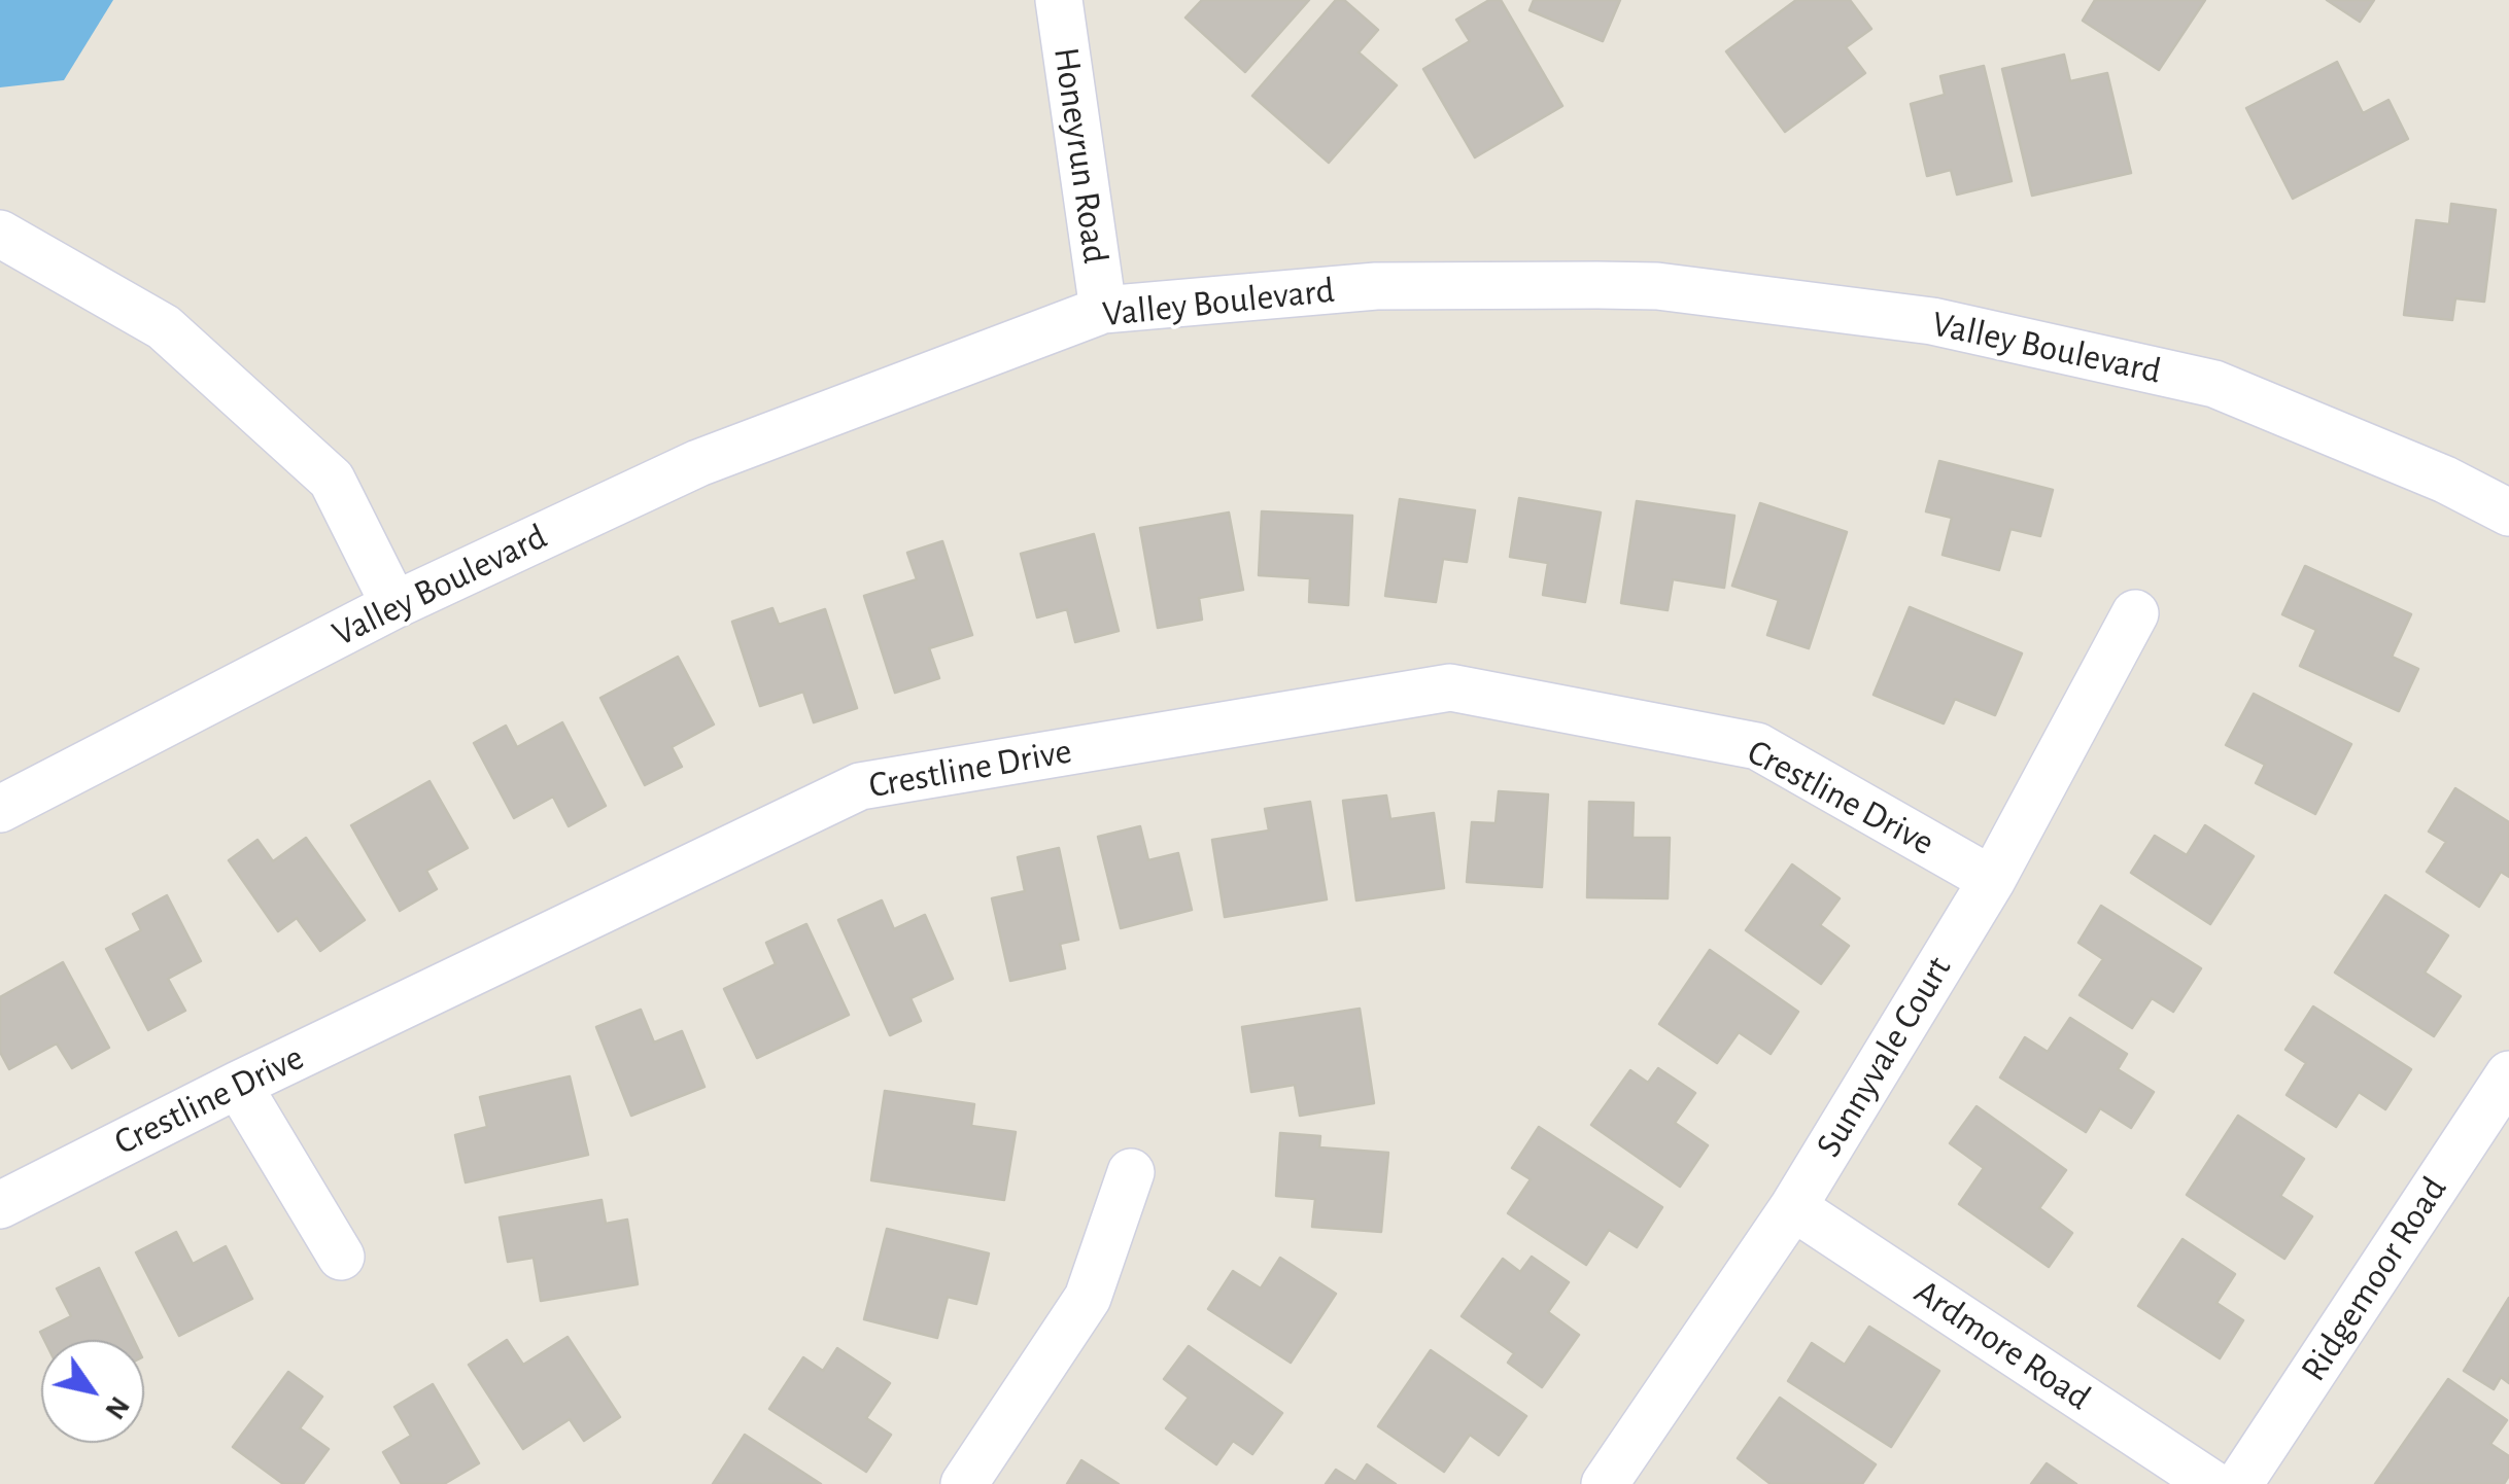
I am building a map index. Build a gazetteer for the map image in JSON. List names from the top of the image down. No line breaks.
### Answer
{"streets":{"street":["Honeyrun Road","Valley Boulevard","Crestline Drive","Sunnyvale Court","Ridgemoor Road","Ardmore Road"]},"crossings":[["Honeyrun Road","Valley Boulevard"],["Crestline Drive","Sunnyvale Court"],["Sunnyvale Court","Ardmore Road"]],"north":"bottom right"}
